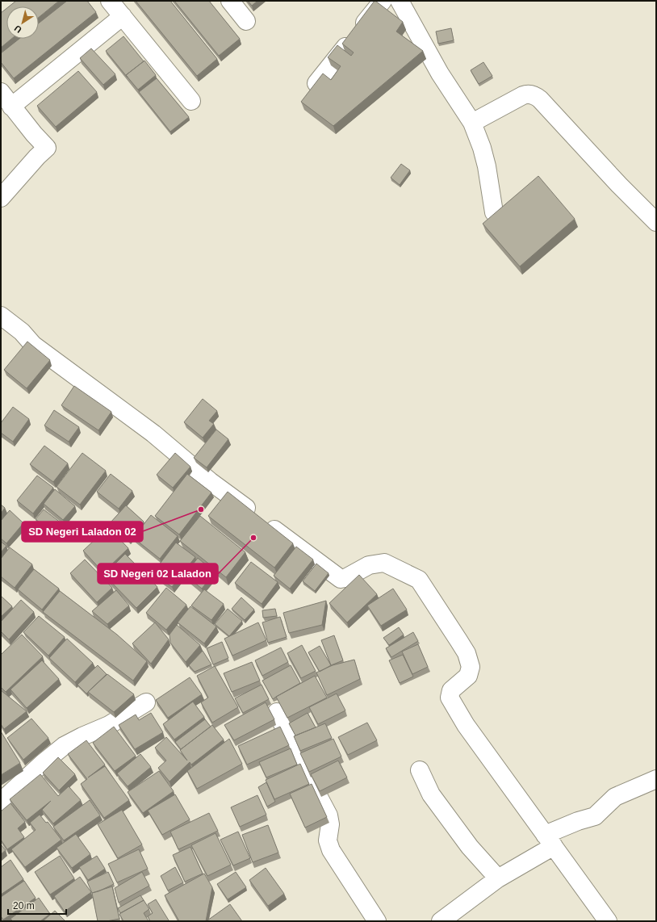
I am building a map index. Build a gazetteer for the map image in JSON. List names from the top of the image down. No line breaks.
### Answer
{"places":["SD Negeri Laladon 02","SD Negeri 02 Laladon"],"scale_bar":"20 m","north":"bottom left"}
